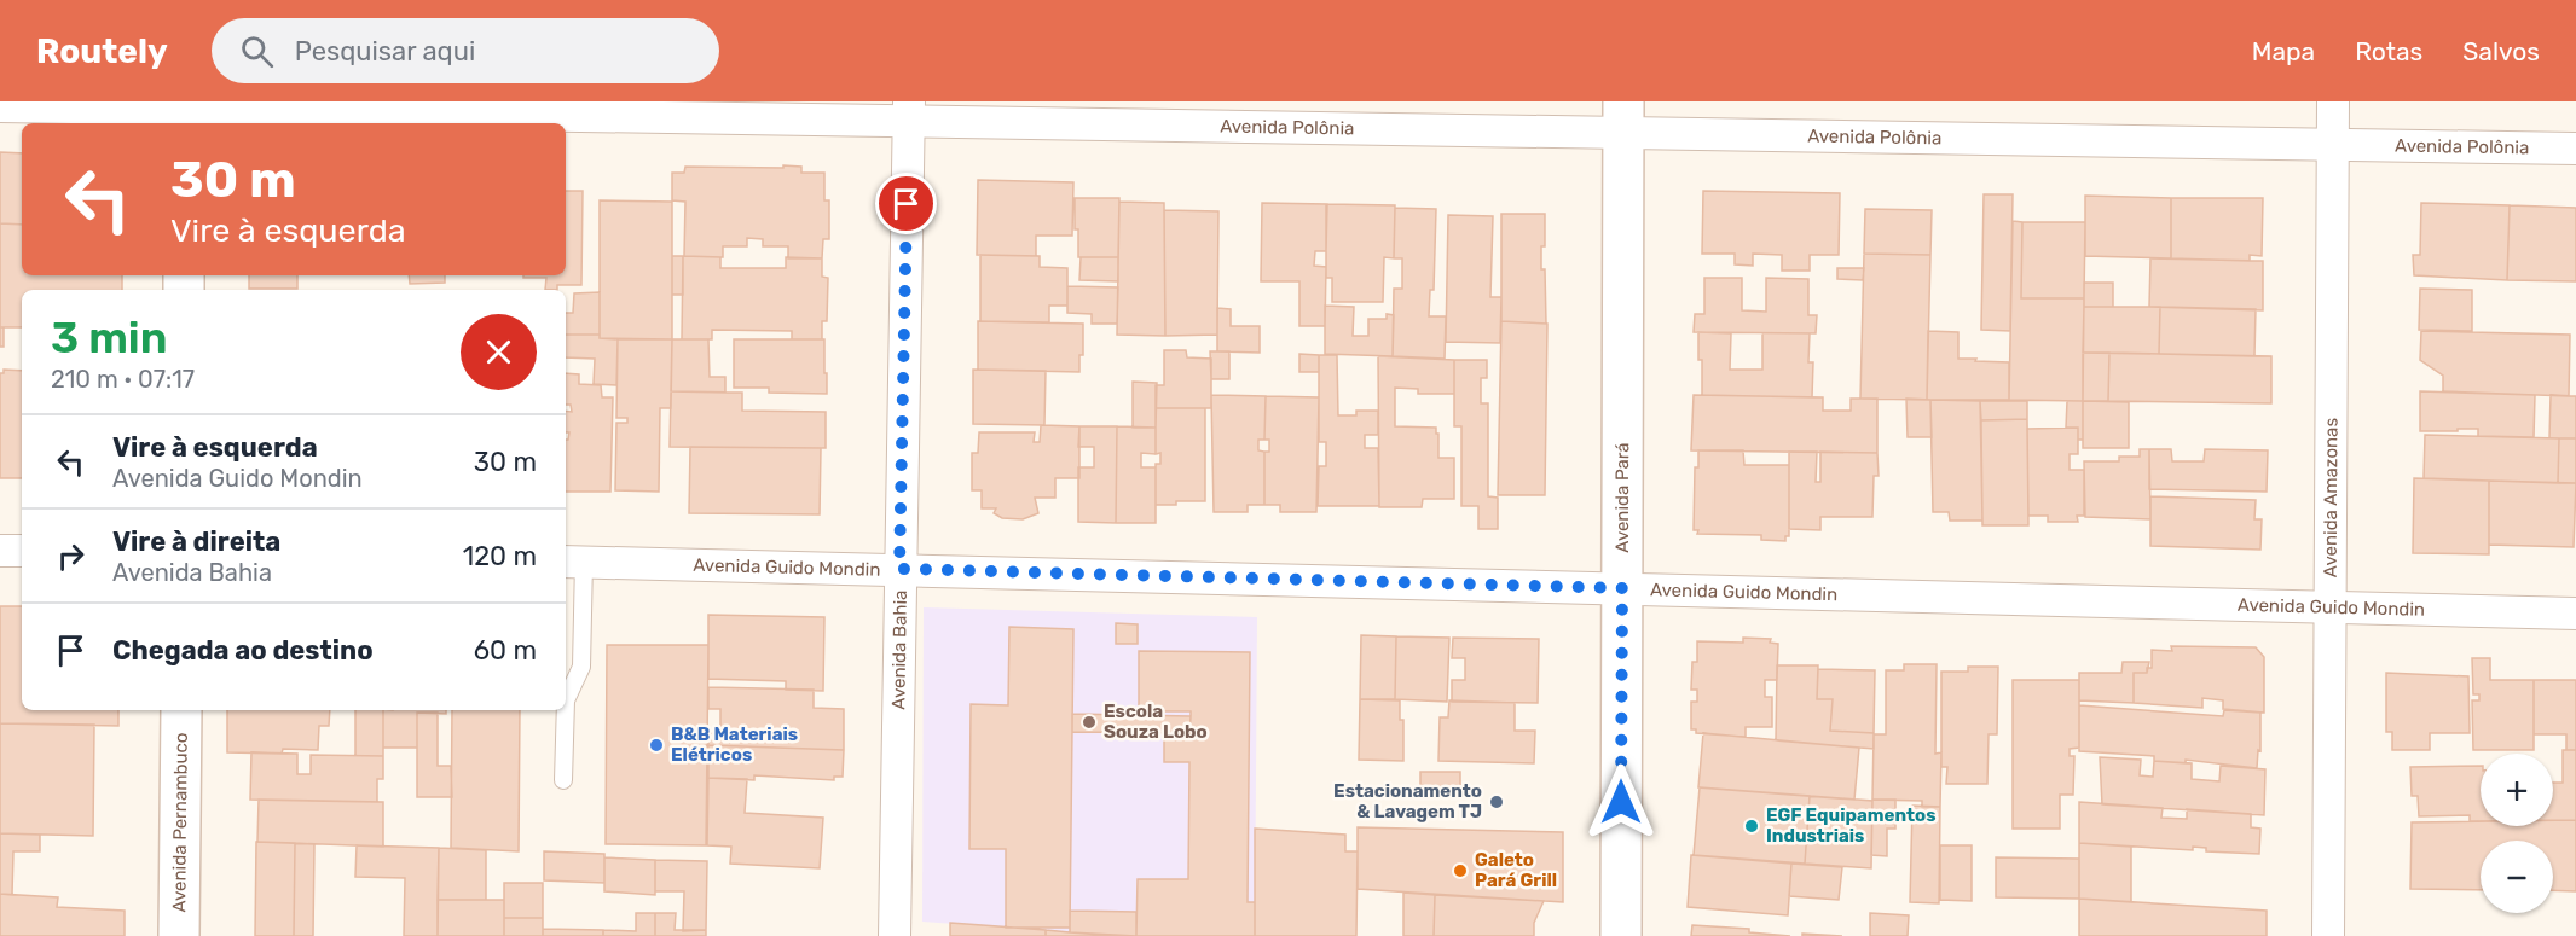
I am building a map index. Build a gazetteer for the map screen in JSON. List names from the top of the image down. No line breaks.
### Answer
{"streets":{"street":["Avenida Polônia","Avenida Pará","Avenida Amazonas","Avenida Guido Mondin","Avenida Bahia","Avenida Pernambuco"]},"crossings":[["Avenida Polônia","Avenida Pará"],["Avenida Polônia","Avenida Amazonas"],["Avenida Polônia","Avenida Bahia"],["Avenida Pará","Avenida Guido Mondin"],["Avenida Amazonas","Avenida Guido Mondin"],["Avenida Guido Mondin","Avenida Bahia"]],"places":["Escola Souza Lobo","B&B Materiais Elétricos","Estacionamento & Lavagem TJ","EGF Equipamentos Industriais","Galeto Pará Grill"],"page":{"header":"Routely","search":"Pesquisar aqui","nav":["Mapa","Rotas","Salvos"],"turn":["30 m","Vire à esquerda"],"heading":["3 min","210 m · 07:17"],"list":[{"name":"Vire à esquerda","note":"Avenida Guido Mondin","value":"30 m"},{"name":"Vire à direita","note":"Avenida Bahia","value":"120 m"},{"name":"Chegada ao destino","value":"60 m"}],"map_buttons":["+","−"]}}
